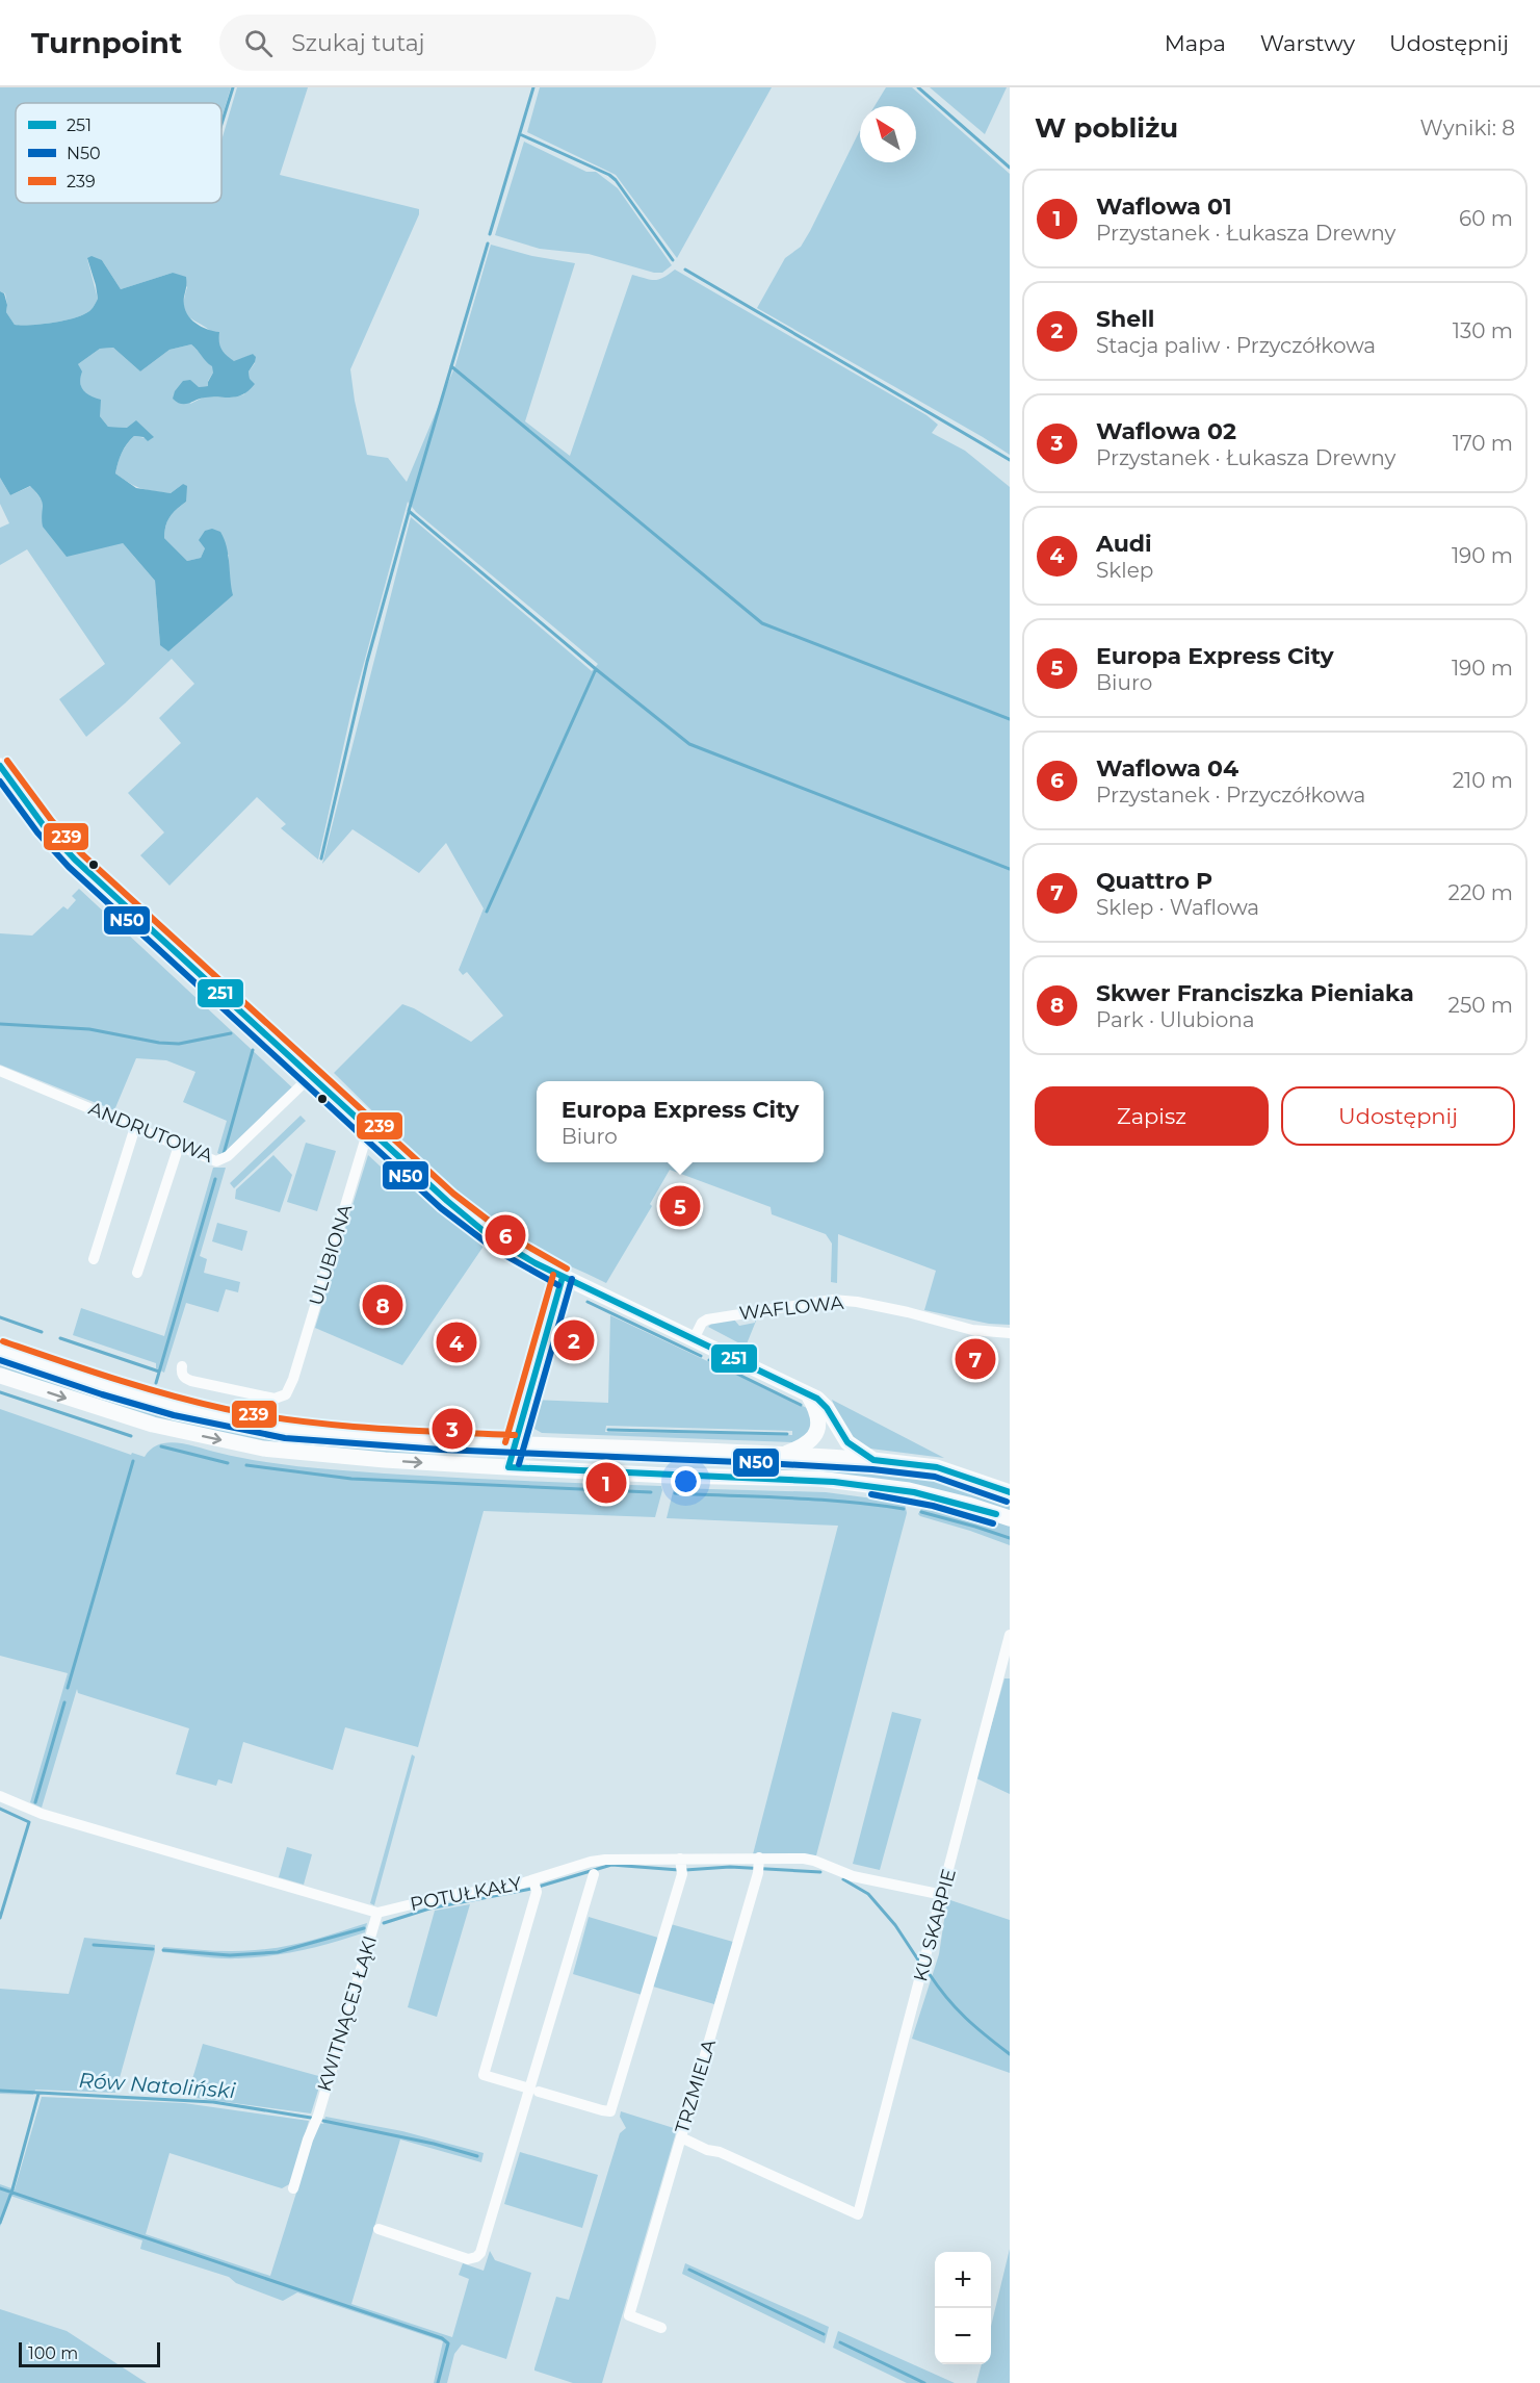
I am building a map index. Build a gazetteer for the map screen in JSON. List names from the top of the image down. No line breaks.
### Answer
{"streets":{"street":["ANDRUTOWA","ULUBIONA","WAFLOWA","POTUŁKAŁY","KU SKARPIE","KWITNĄCEJ ŁĄKI","TRZMIELA"]},"crossings":[["POTUŁKAŁY","KU SKARPIE"],["POTUŁKAŁY","KWITNĄCEJ ŁĄKI"],["POTUŁKAŁY","TRZMIELA"],["KU SKARPIE","TRZMIELA"]],"water":["Rów Natoliński"],"lines":["transit line 239","transit line 251","transit line N50"],"legend":["251","N50","239"],"scale_bar":"100 m","north":"top left","page":{"header":"Turnpoint","search":"Szukaj tutaj","nav":["Mapa","Warstwy","Udostępnij"],"heading":["W pobliżu","Wyniki: 8"],"list":[{"mark":"1","name":"Waflowa 01","note":"Przystanek · Łukasza Drewny","value":"60 m"},{"mark":"2","name":"Shell","note":"Stacja paliw · Przyczółkowa","value":"130 m"},{"mark":"3","name":"Waflowa 02","note":"Przystanek · Łukasza Drewny","value":"170 m"},{"mark":"4","name":"Audi","note":"Sklep","value":"190 m"},{"mark":"5","name":"Europa Express City","note":"Biuro","value":"190 m"},{"mark":"6","name":"Waflowa 04","note":"Przystanek · Przyczółkowa","value":"210 m"},{"mark":"7","name":"Quattro P","note":"Sklep · Waflowa","value":"220 m"},{"mark":"8","name":"Skwer Franciszka Pieniaka","note":"Park · Ulubiona","value":"250 m"}],"buttons":["Zapisz","Udostępnij"],"popup":["Europa Express City","Biuro"],"pins":["5","6","8","2","4","7","3","1"],"map_buttons":["+","−"],"scale":"100 m"}}
